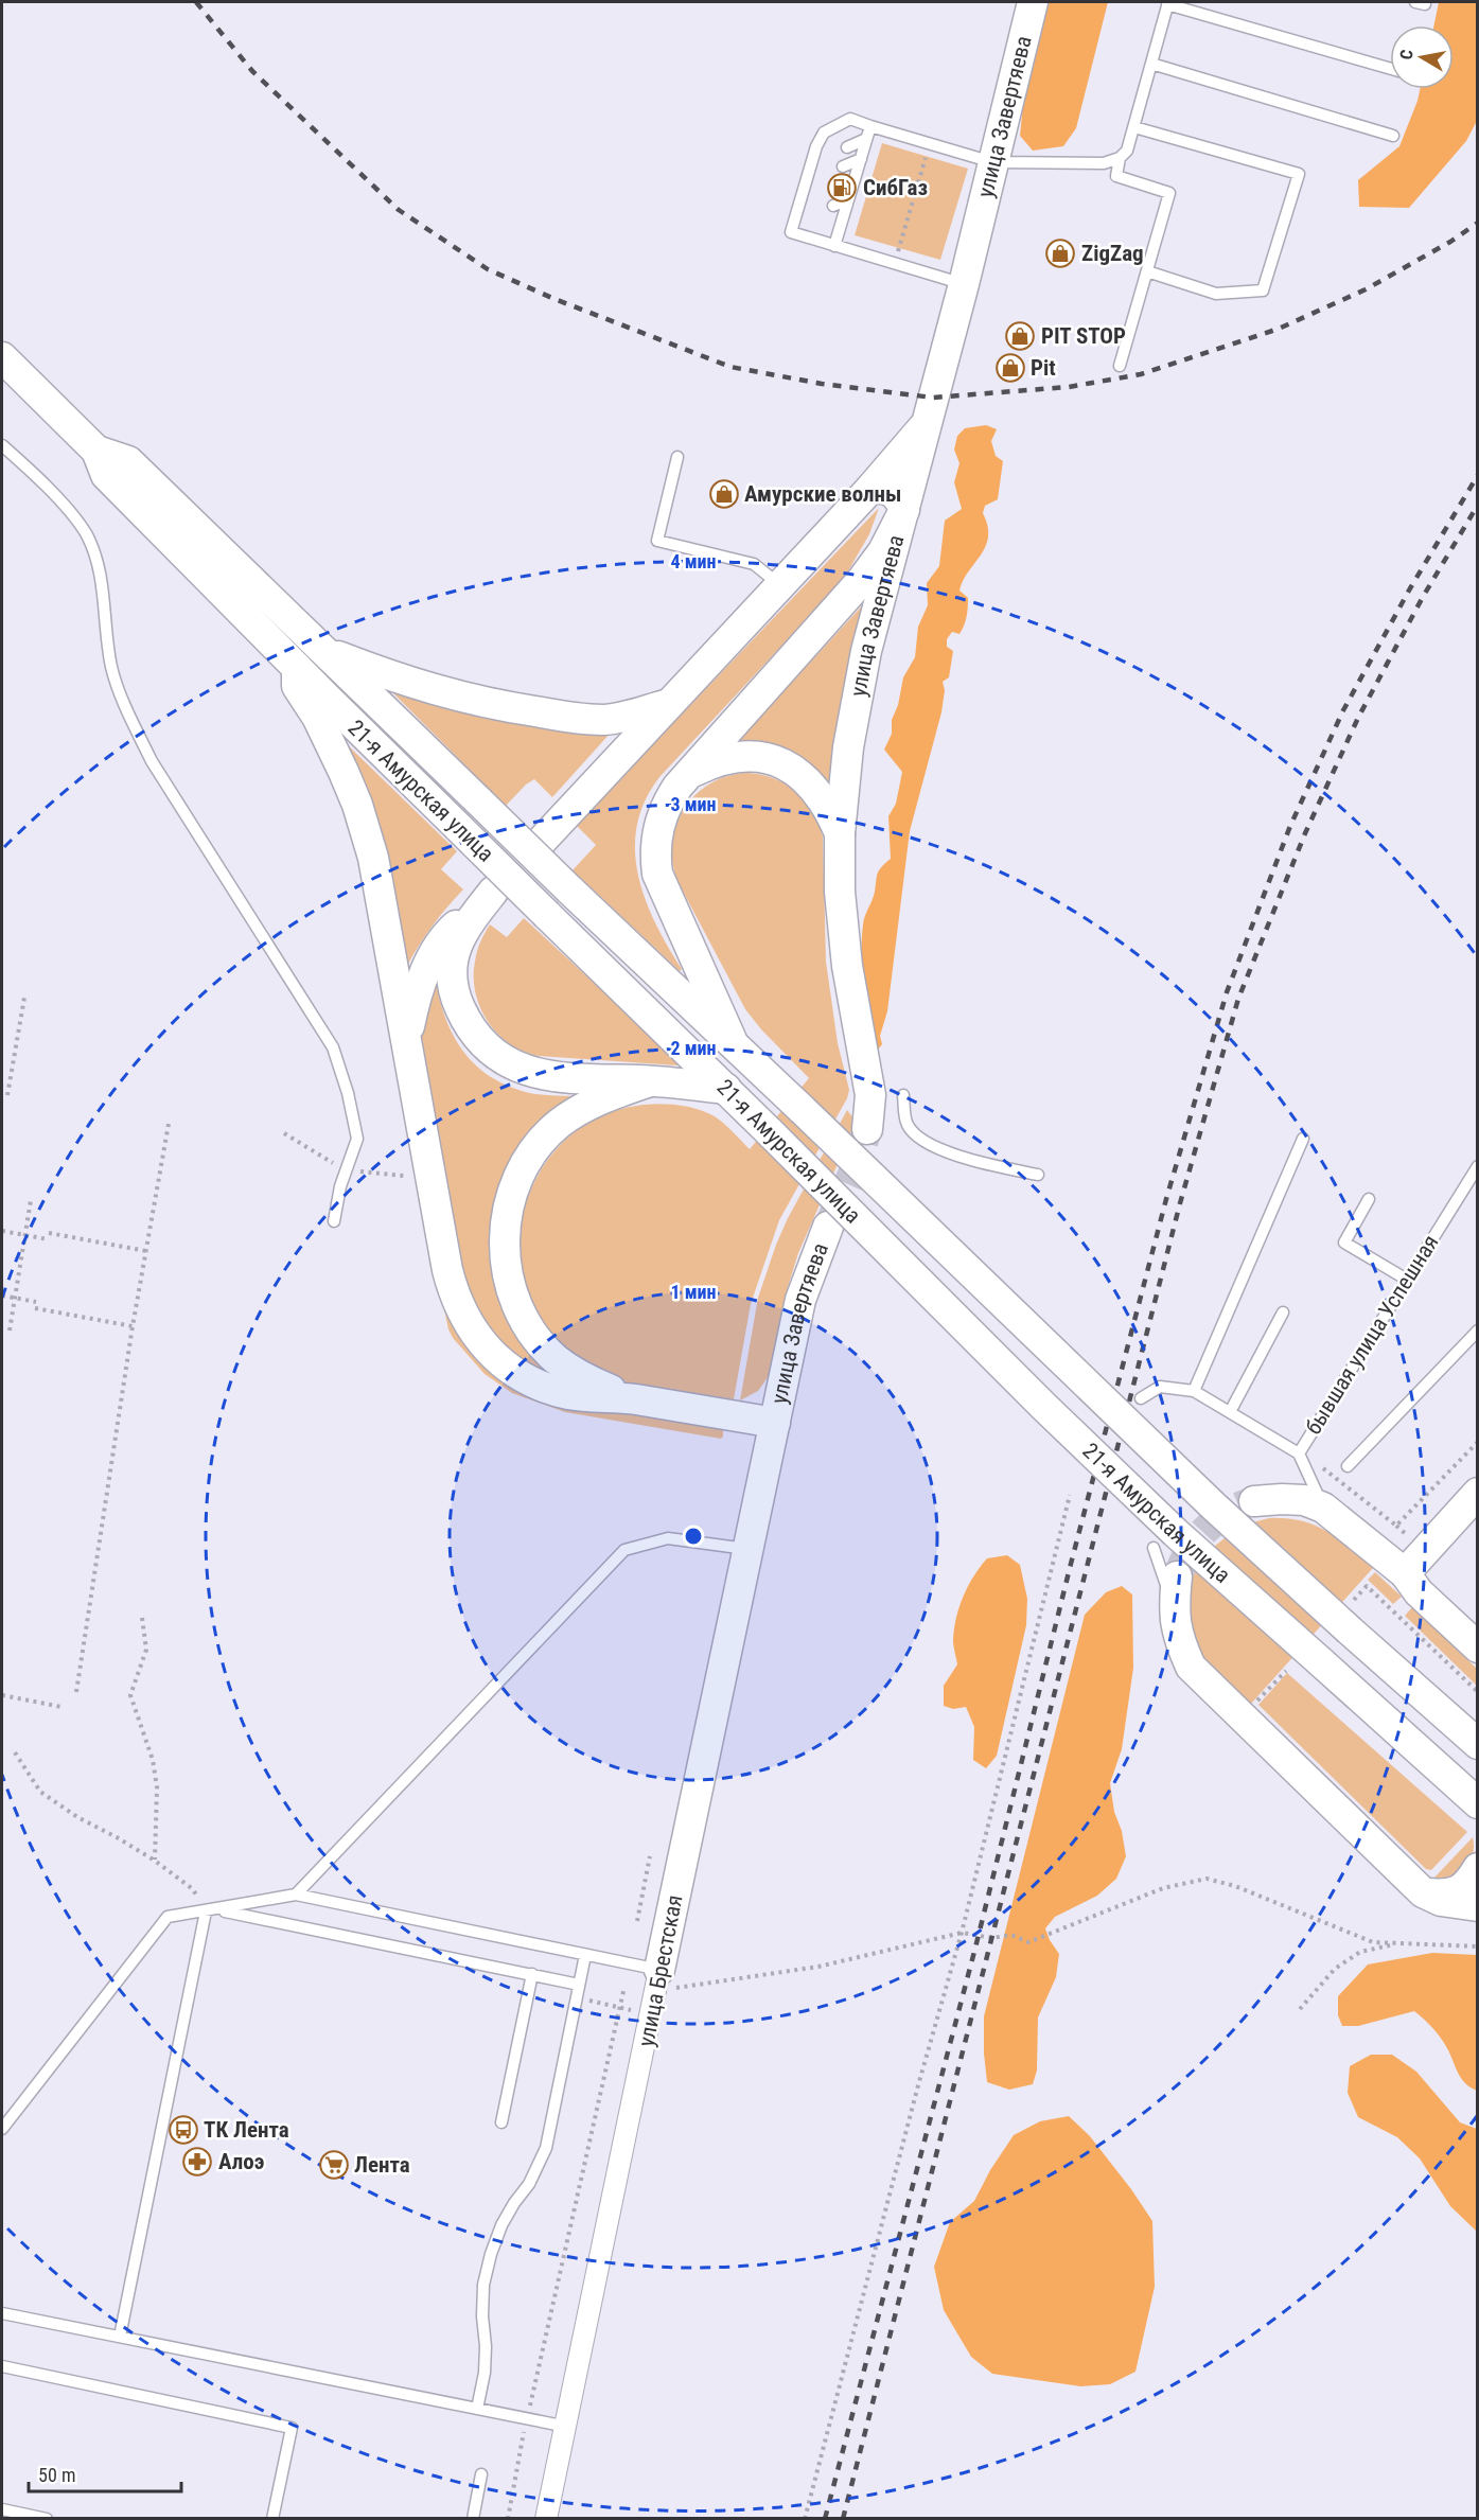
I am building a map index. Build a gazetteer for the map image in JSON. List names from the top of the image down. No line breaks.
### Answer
{"streets":{"main road":["улица Завертяева","21-я Амурская улица","улица Брестская"],"lane":["бывшая улица Успешная"]},"crossings":[["улица Завертяева","улица Брестская"]],"places":{"fuel station":["СибГаз"],"shop":["ZigZag","PIT STOP","Pit","Амурские волны"],"bus stop":["ТК Лента"],"pharmacy":["Алоэ"],"supermarket":["Лента"]},"scale_bar":"50 m","north":"left","rings":["4 мин","3 мин","2 мин","1 мин"]}
